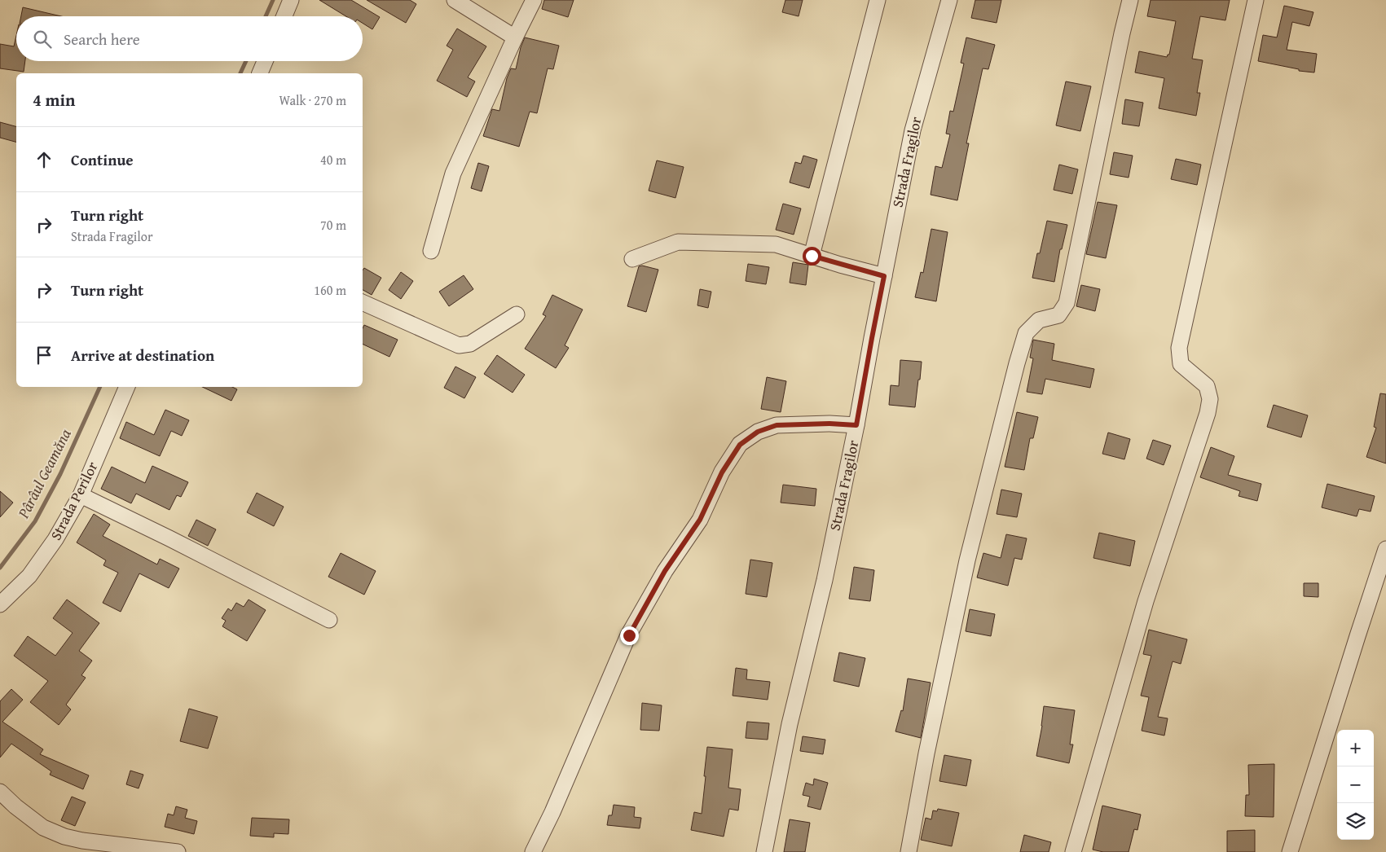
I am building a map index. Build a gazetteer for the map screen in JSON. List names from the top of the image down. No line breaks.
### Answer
{"streets":{"street":["Strada Fragilor","Strada Perilor"]},"water":["Pârâul Geamăna"],"page":{"search":"Search here","heading":["4 min","Walk · 270 m"],"list":[["Continue","40 m"],["Turn right","Strada Fragilor","70 m"],["Turn right","160 m"],"Arrive at destination"],"map_buttons":["+","−"]}}
